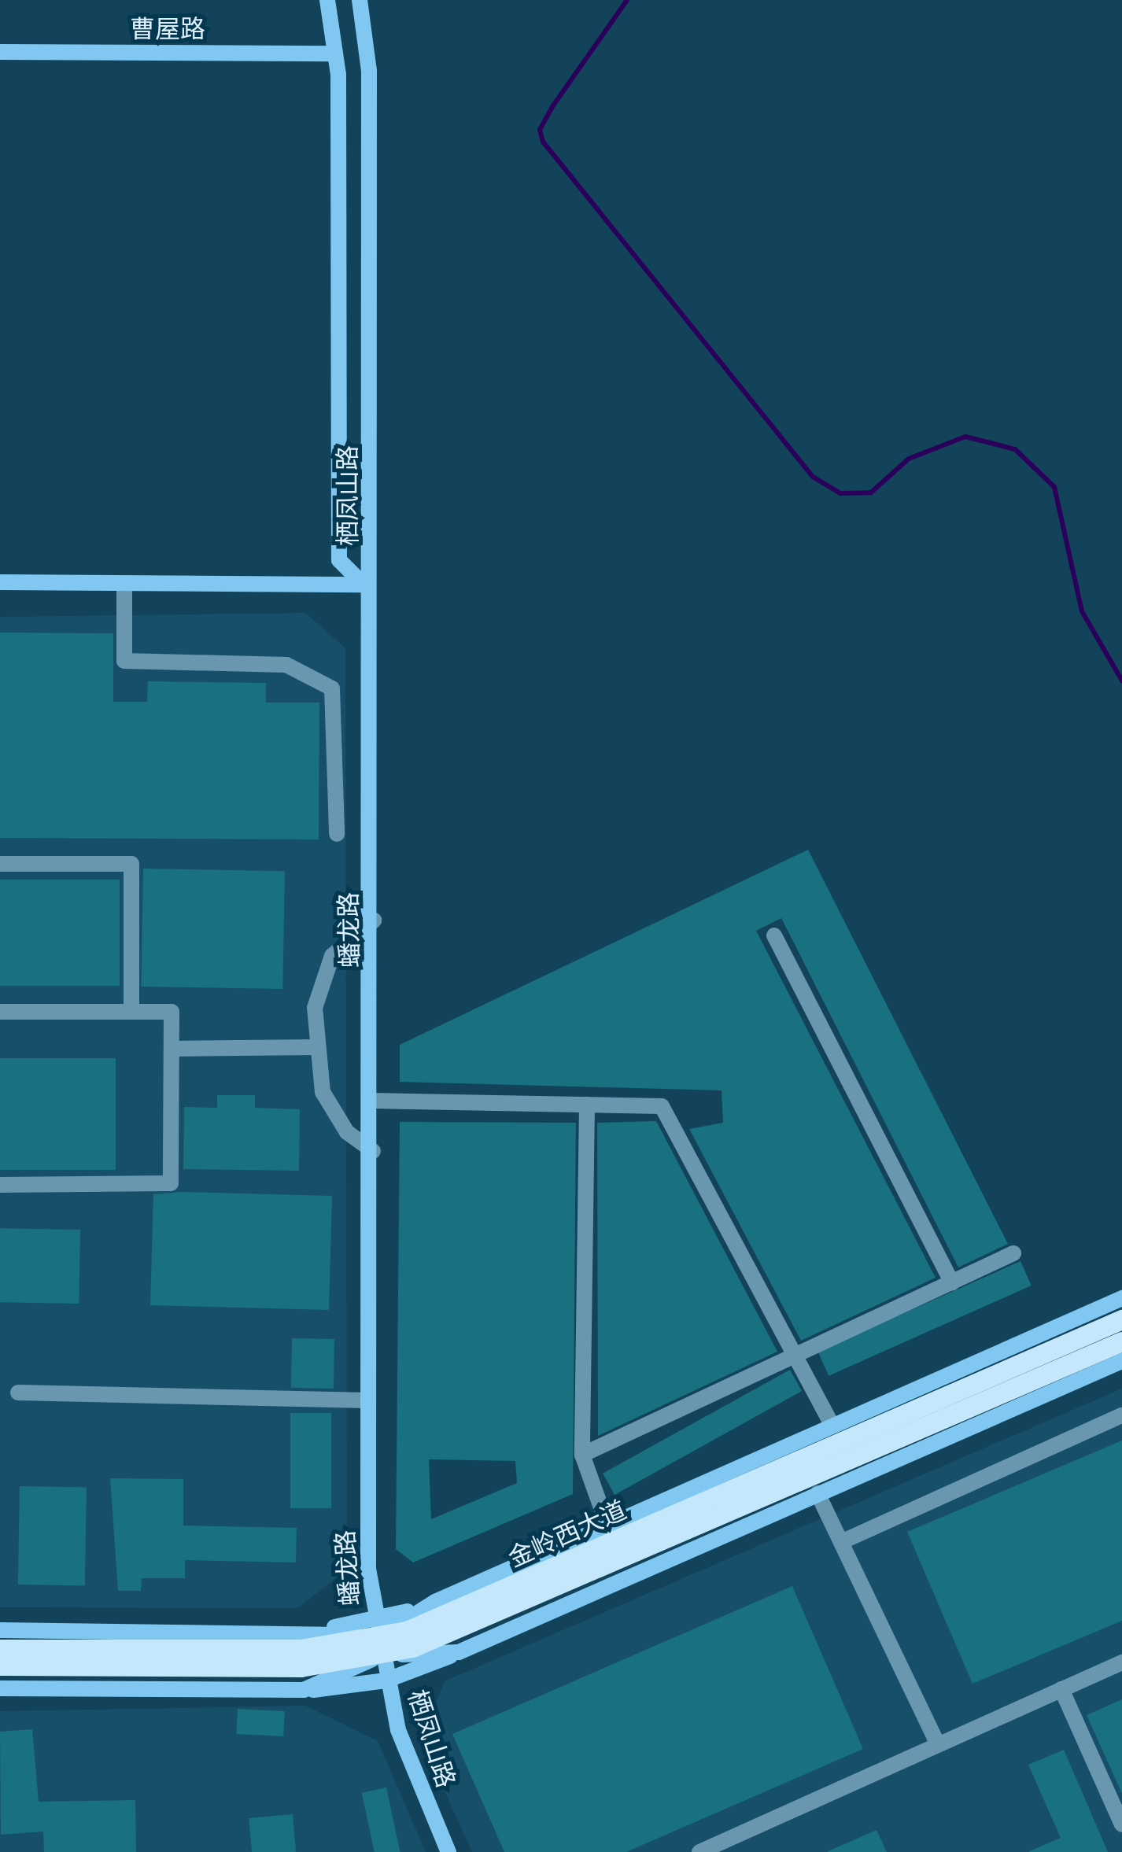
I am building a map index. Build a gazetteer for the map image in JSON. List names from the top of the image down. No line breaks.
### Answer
{"streets":{"main road":["金岭西大道"],"street":["曹屋路","栖凤山路","蟠龙路"]},"crossings":[["曹屋路","栖凤山路"],["栖凤山路","蟠龙路"],["栖凤山路","金岭西大道"],["蟠龙路","金岭西大道"]]}
